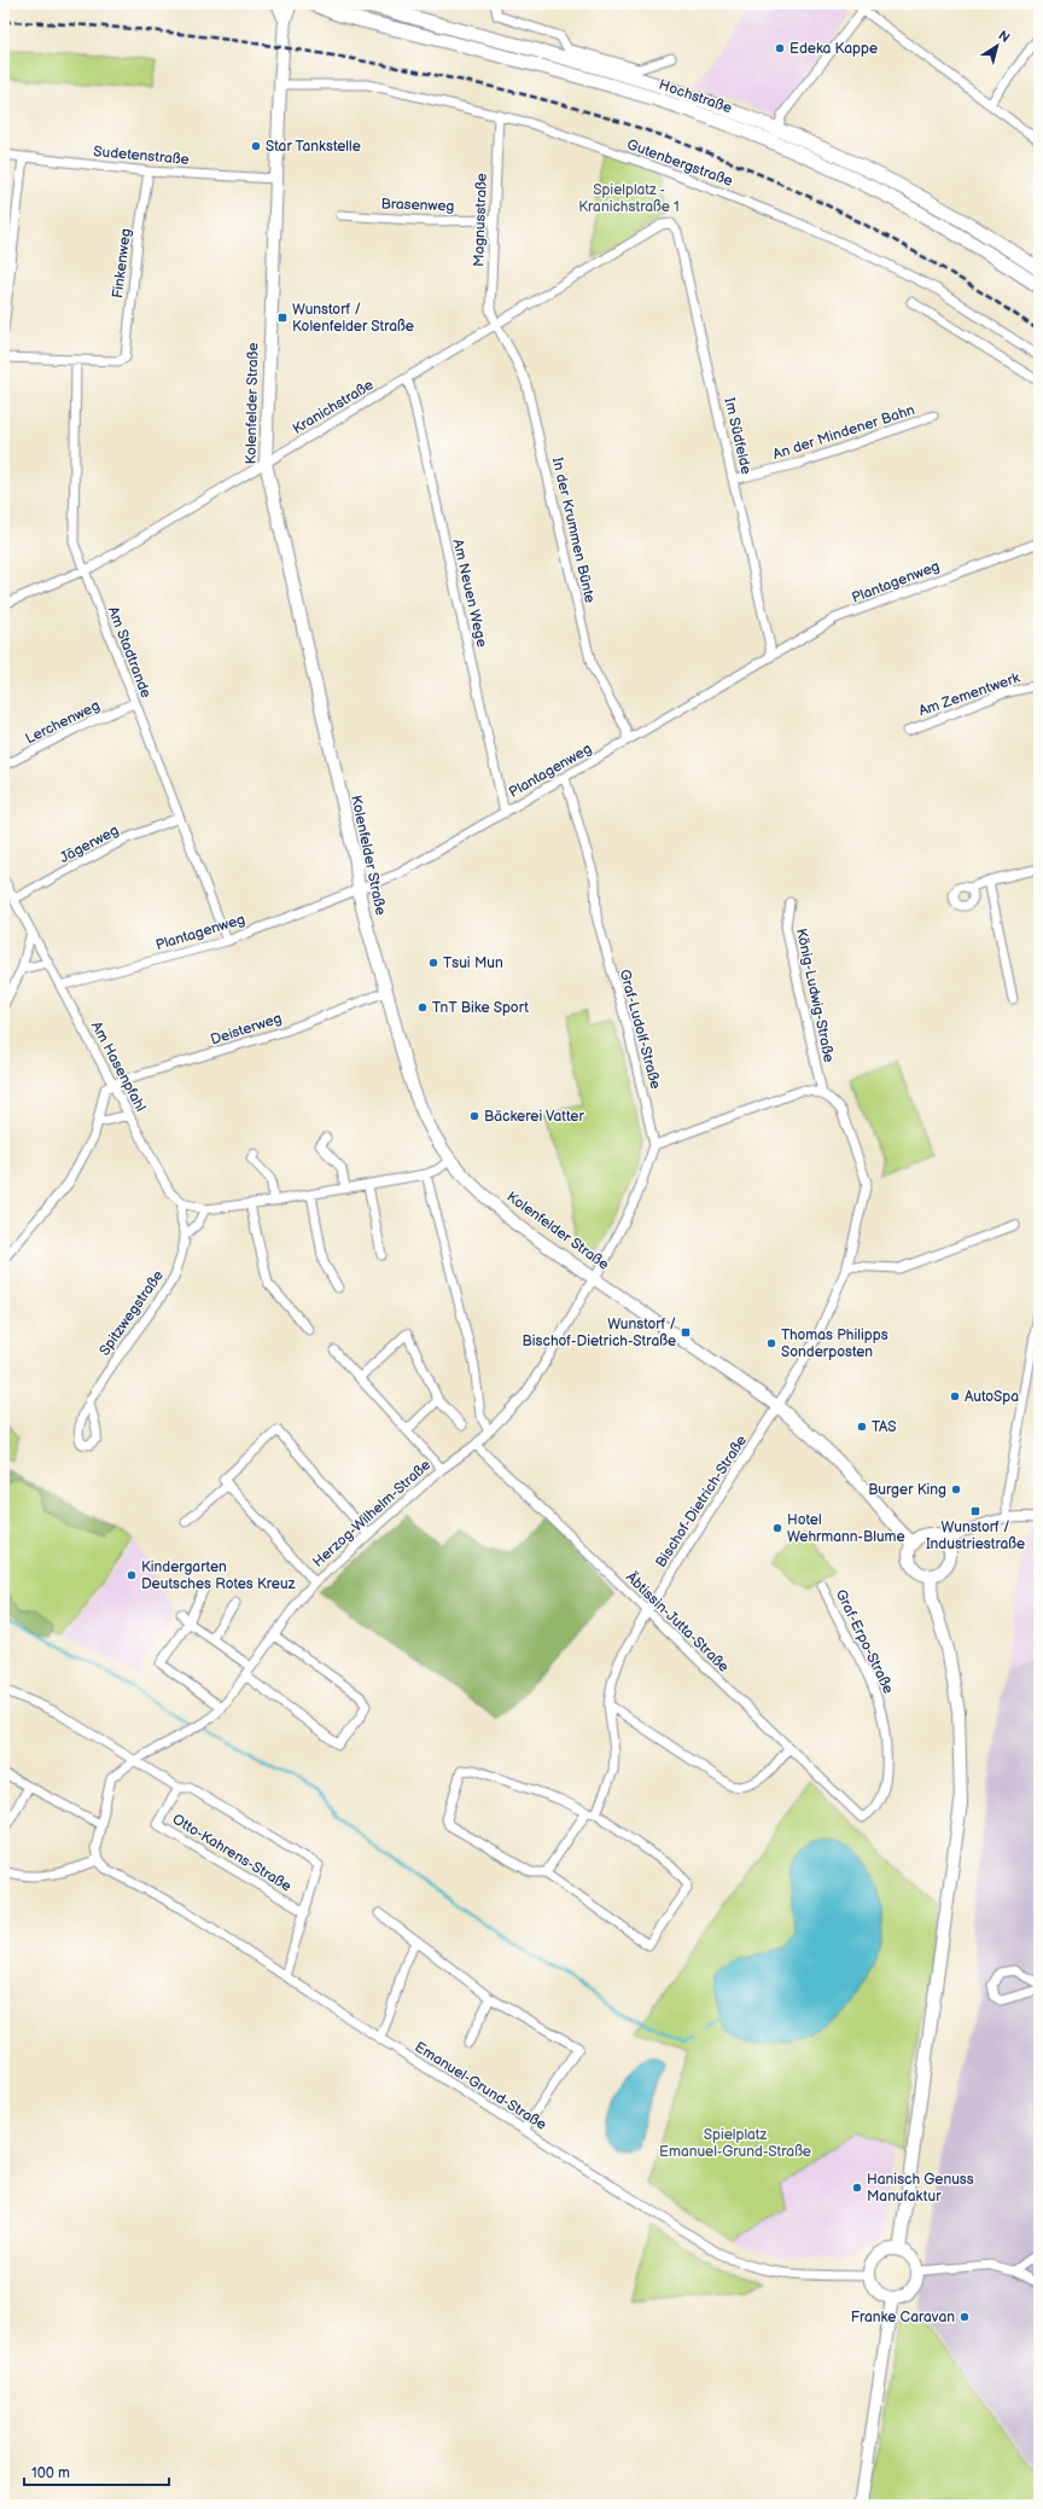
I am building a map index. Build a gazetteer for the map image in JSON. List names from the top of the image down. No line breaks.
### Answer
{"streets":{"main road":["Hochstraße","Kolenfelder Straße"],"street":["Sudetenstraße","Gutenbergstraße","Brasenweg","Magnusstraße","Finkenweg","Kranichstraße","An der Mindener Bahn","Im Südfelde","In der Krummen Bünte","Plantagenweg","Am Neuen Wege","Am Stadtrande","Am Zementwerk","Lerchenweg","Jägerweg","König-Ludwig-Straße","Deisterweg","Graf-Ludolf-Straße","Am Hasenpfahl","Spitzwegstraße","Bischof-Dietrich-Straße","Herzog-Wilhelm-Straße","Äbtissin-Jutta-Straße","Graf-Erpo-Straße","Otto-Kahrens-Straße","Emanuel-Grund-Straße"]},"crossings":[["Sudetenstraße","Finkenweg"],["Sudetenstraße","Kolenfelder Straße"],["Gutenbergstraße","Magnusstraße"],["Gutenbergstraße","Kolenfelder Straße"],["Brasenweg","Magnusstraße"],["Magnusstraße","Kranichstraße"],["Magnusstraße","In der Krummen Bünte"],["Finkenweg","Am Stadtrande"],["Kolenfelder Straße","Kranichstraße"],["Kolenfelder Straße","Plantagenweg"],["Kolenfelder Straße","Deisterweg"],["Kolenfelder Straße","Bischof-Dietrich-Straße"],["Kolenfelder Straße","Herzog-Wilhelm-Straße"],["Kranichstraße","Im Südfelde"],["Kranichstraße","In der Krummen Bünte"],["Kranichstraße","Am Neuen Wege"],["Kranichstraße","Am Stadtrande"],["An der Mindener Bahn","Im Südfelde"],["Im Südfelde","Plantagenweg"],["In der Krummen Bünte","Plantagenweg"],["Plantagenweg","Am Neuen Wege"],["Plantagenweg","Am Stadtrande"],["Plantagenweg","Graf-Ludolf-Straße"],["Plantagenweg","Am Hasenpfahl"],["Am Stadtrande","Lerchenweg"],["Am Stadtrande","Jägerweg"],["Jägerweg","Am Hasenpfahl"],["Deisterweg","Am Hasenpfahl"],["Am Hasenpfahl","Spitzwegstraße"],["Bischof-Dietrich-Straße","Äbtissin-Jutta-Straße"],["Herzog-Wilhelm-Straße","Äbtissin-Jutta-Straße"],["Herzog-Wilhelm-Straße","Otto-Kahrens-Straße"],["Herzog-Wilhelm-Straße","Emanuel-Grund-Straße"],["Äbtissin-Jutta-Straße","Graf-Erpo-Straße"],["Otto-Kahrens-Straße","Emanuel-Grund-Straße"]],"parks":["Spielplatz - Kranichstraße 1","Spielplatz Emanuel-Grund-Straße"],"places":{"other":["Edeka Kappe","Star Tankstelle","Tsui Mun","TnT Bike Sport","Bäckerei Vatter","Thomas Philipps Sonderposten","AutoSpa","TAS","Burger King","Hotel Wehrmann-Blume","Kindergarten Deutsches Rotes Kreuz","Hanisch Genuss Manufaktur","Franke Caravan"],"transit":["Wunstorf / Kolenfelder Straße","Wunstorf / Bischof-Dietrich-Straße","Wunstorf / Industriestraße"]},"scale_bar":"100 m","north":"top right"}
